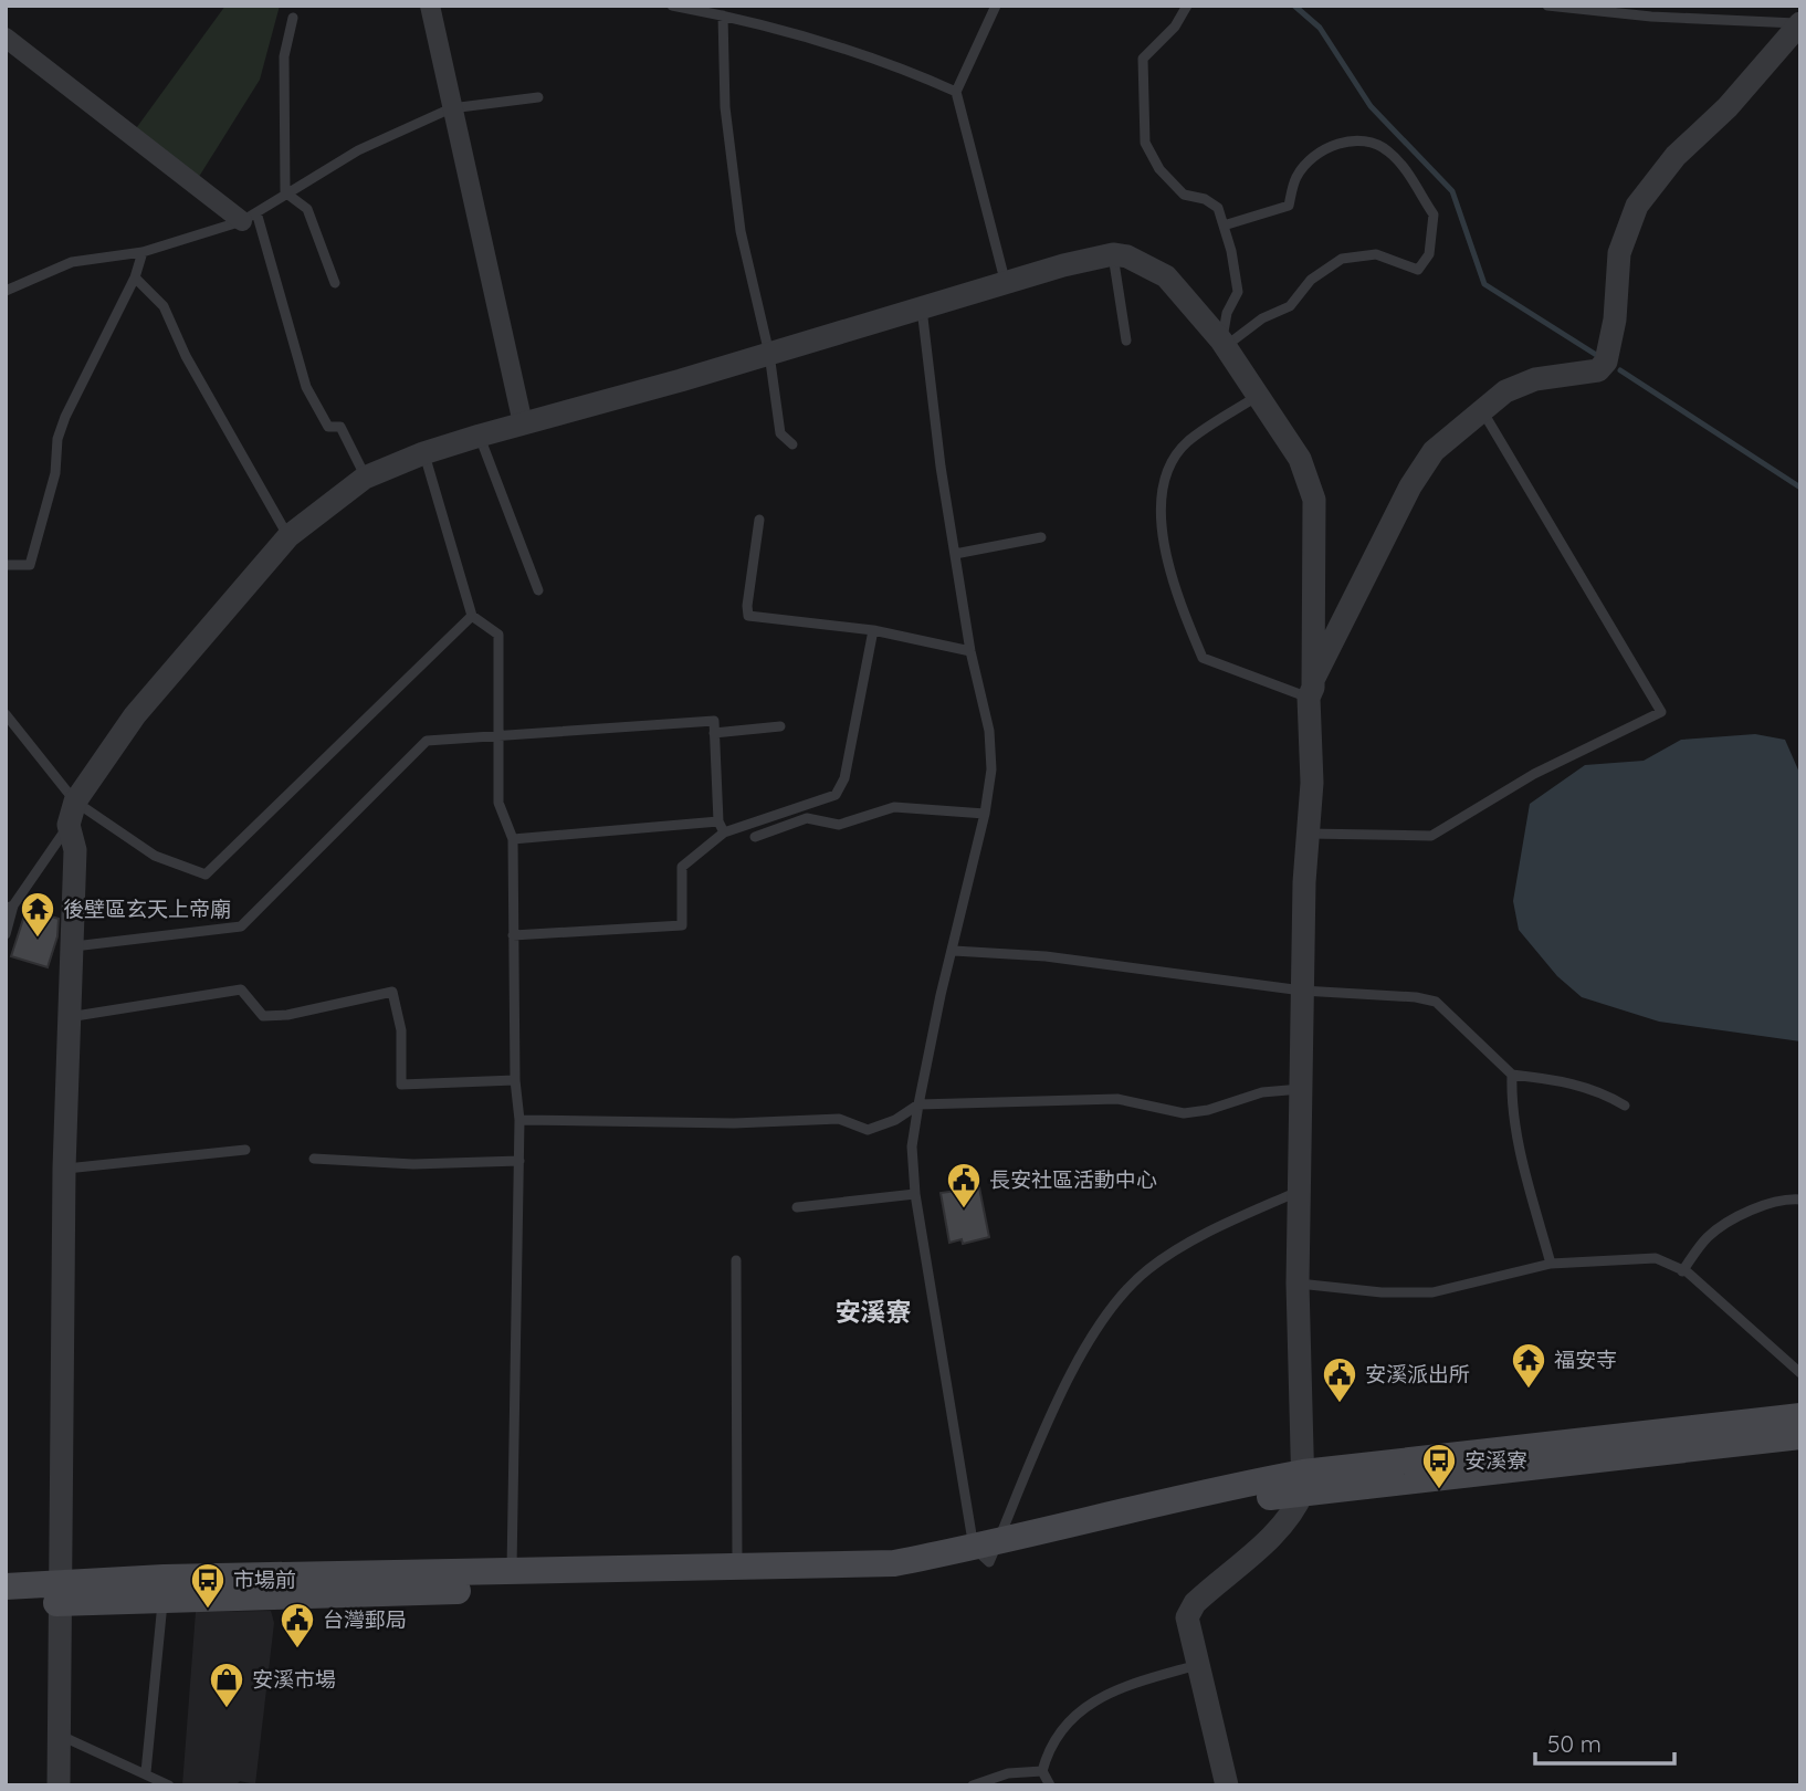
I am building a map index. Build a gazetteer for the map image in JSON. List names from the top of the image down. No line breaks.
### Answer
{"districts":["安溪寮"],"places":{"temple":["後壁區玄天上帝廟","福安寺"],"public building":["長安社區活動中心","安溪派出所","台灣郵局"],"bus stop":["安溪寮","市場前"],"shop":["安溪市場"]},"scale_bar":"50 m"}
